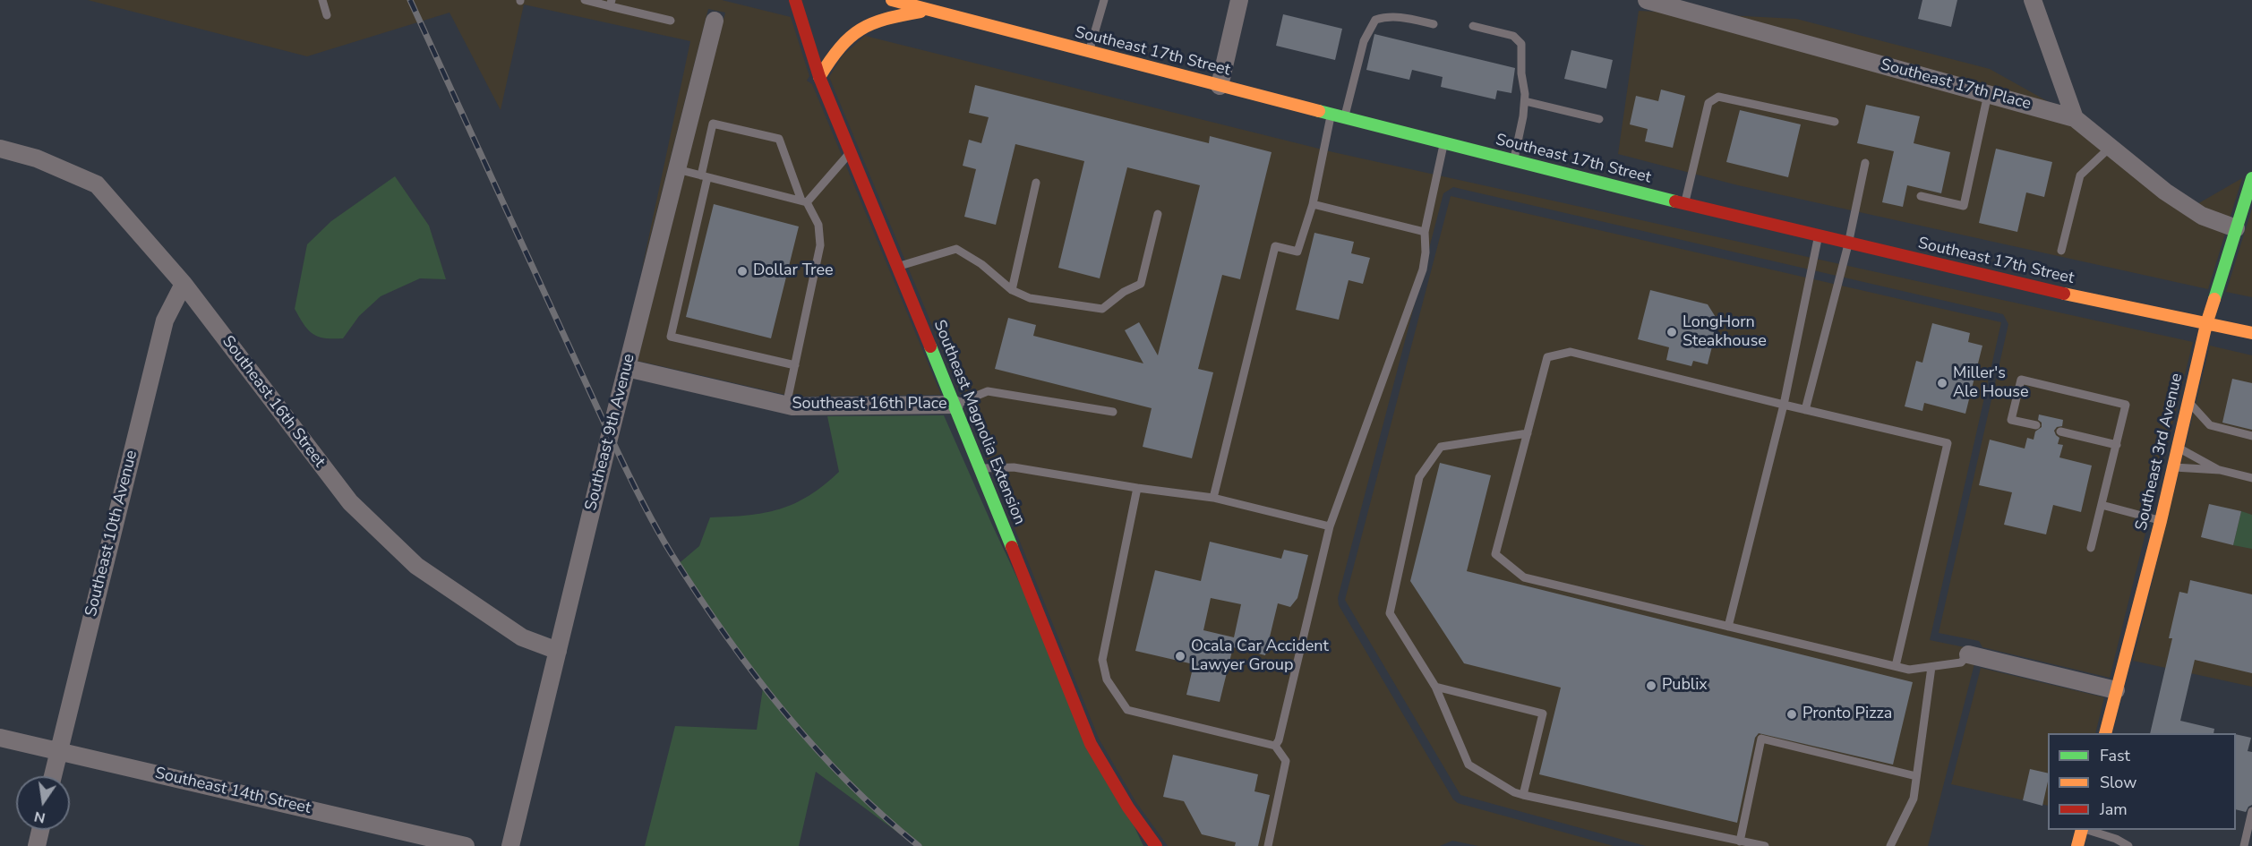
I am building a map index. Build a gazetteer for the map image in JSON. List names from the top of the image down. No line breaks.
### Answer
{"streets":{"main road":["Southeast 17th Street","Southeast Magnolia Extension","Southeast 3rd Avenue"],"street":["Southeast 17th Place","Southeast 16th Street","Southeast 16th Place","Southeast 9th Avenue","Southeast 10th Avenue","Southeast 14th Street"]},"crossings":[["Southeast 17th Street","Southeast 3rd Avenue"],["Southeast 17th Place","Southeast 3rd Avenue"],["Southeast 16th Street","Southeast 9th Avenue"],["Southeast 16th Street","Southeast 10th Avenue"],["Southeast 16th Place","Southeast Magnolia Extension"],["Southeast 16th Place","Southeast 9th Avenue"],["Southeast 10th Avenue","Southeast 14th Street"]],"places":["Dollar Tree","LongHorn Steakhouse","Miller's Ale House","Ocala Car Accident Lawyer Group","Publix","Pronto Pizza"],"legend":["Fast","Slow","Jam"],"north":"bottom"}
